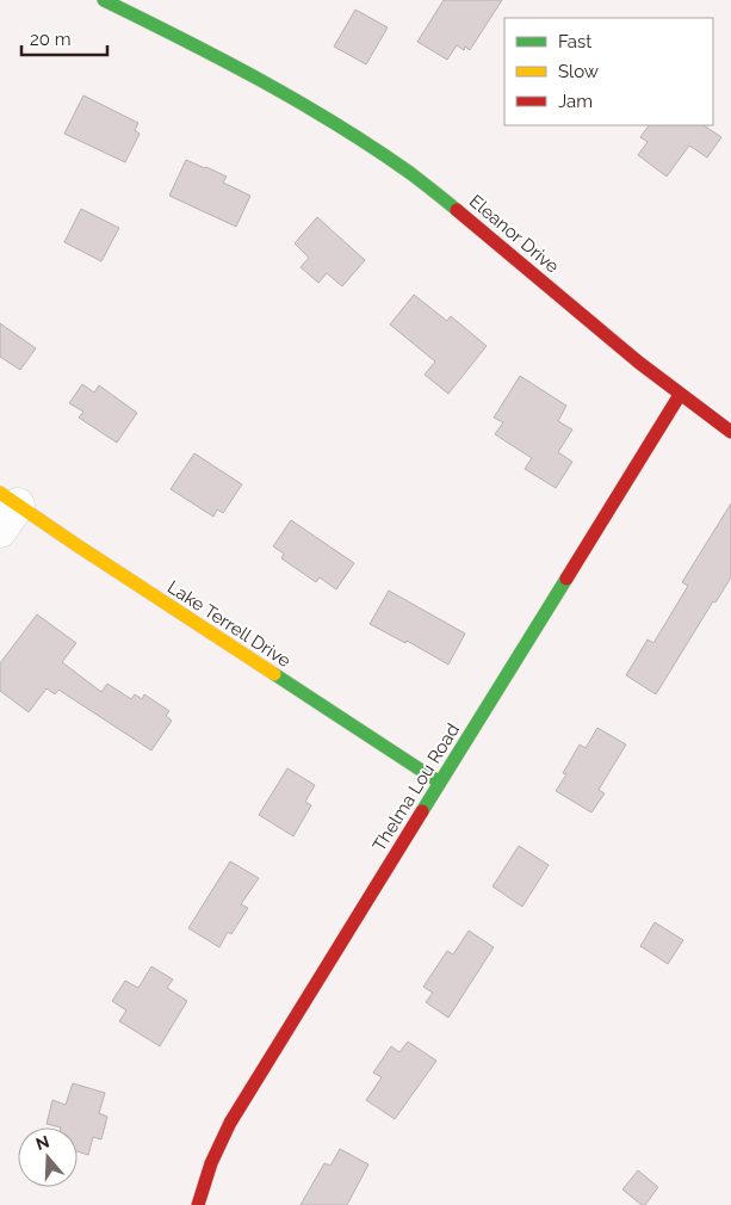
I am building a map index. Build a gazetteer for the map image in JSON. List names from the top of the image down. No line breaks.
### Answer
{"streets":{"street":["Eleanor Drive","Lake Terrell Drive","Thelma Lou Road"]},"crossings":[["Eleanor Drive","Thelma Lou Road"],["Lake Terrell Drive","Thelma Lou Road"]],"legend":["Fast","Slow","Jam"],"scale_bar":"20 m","north":"top"}
